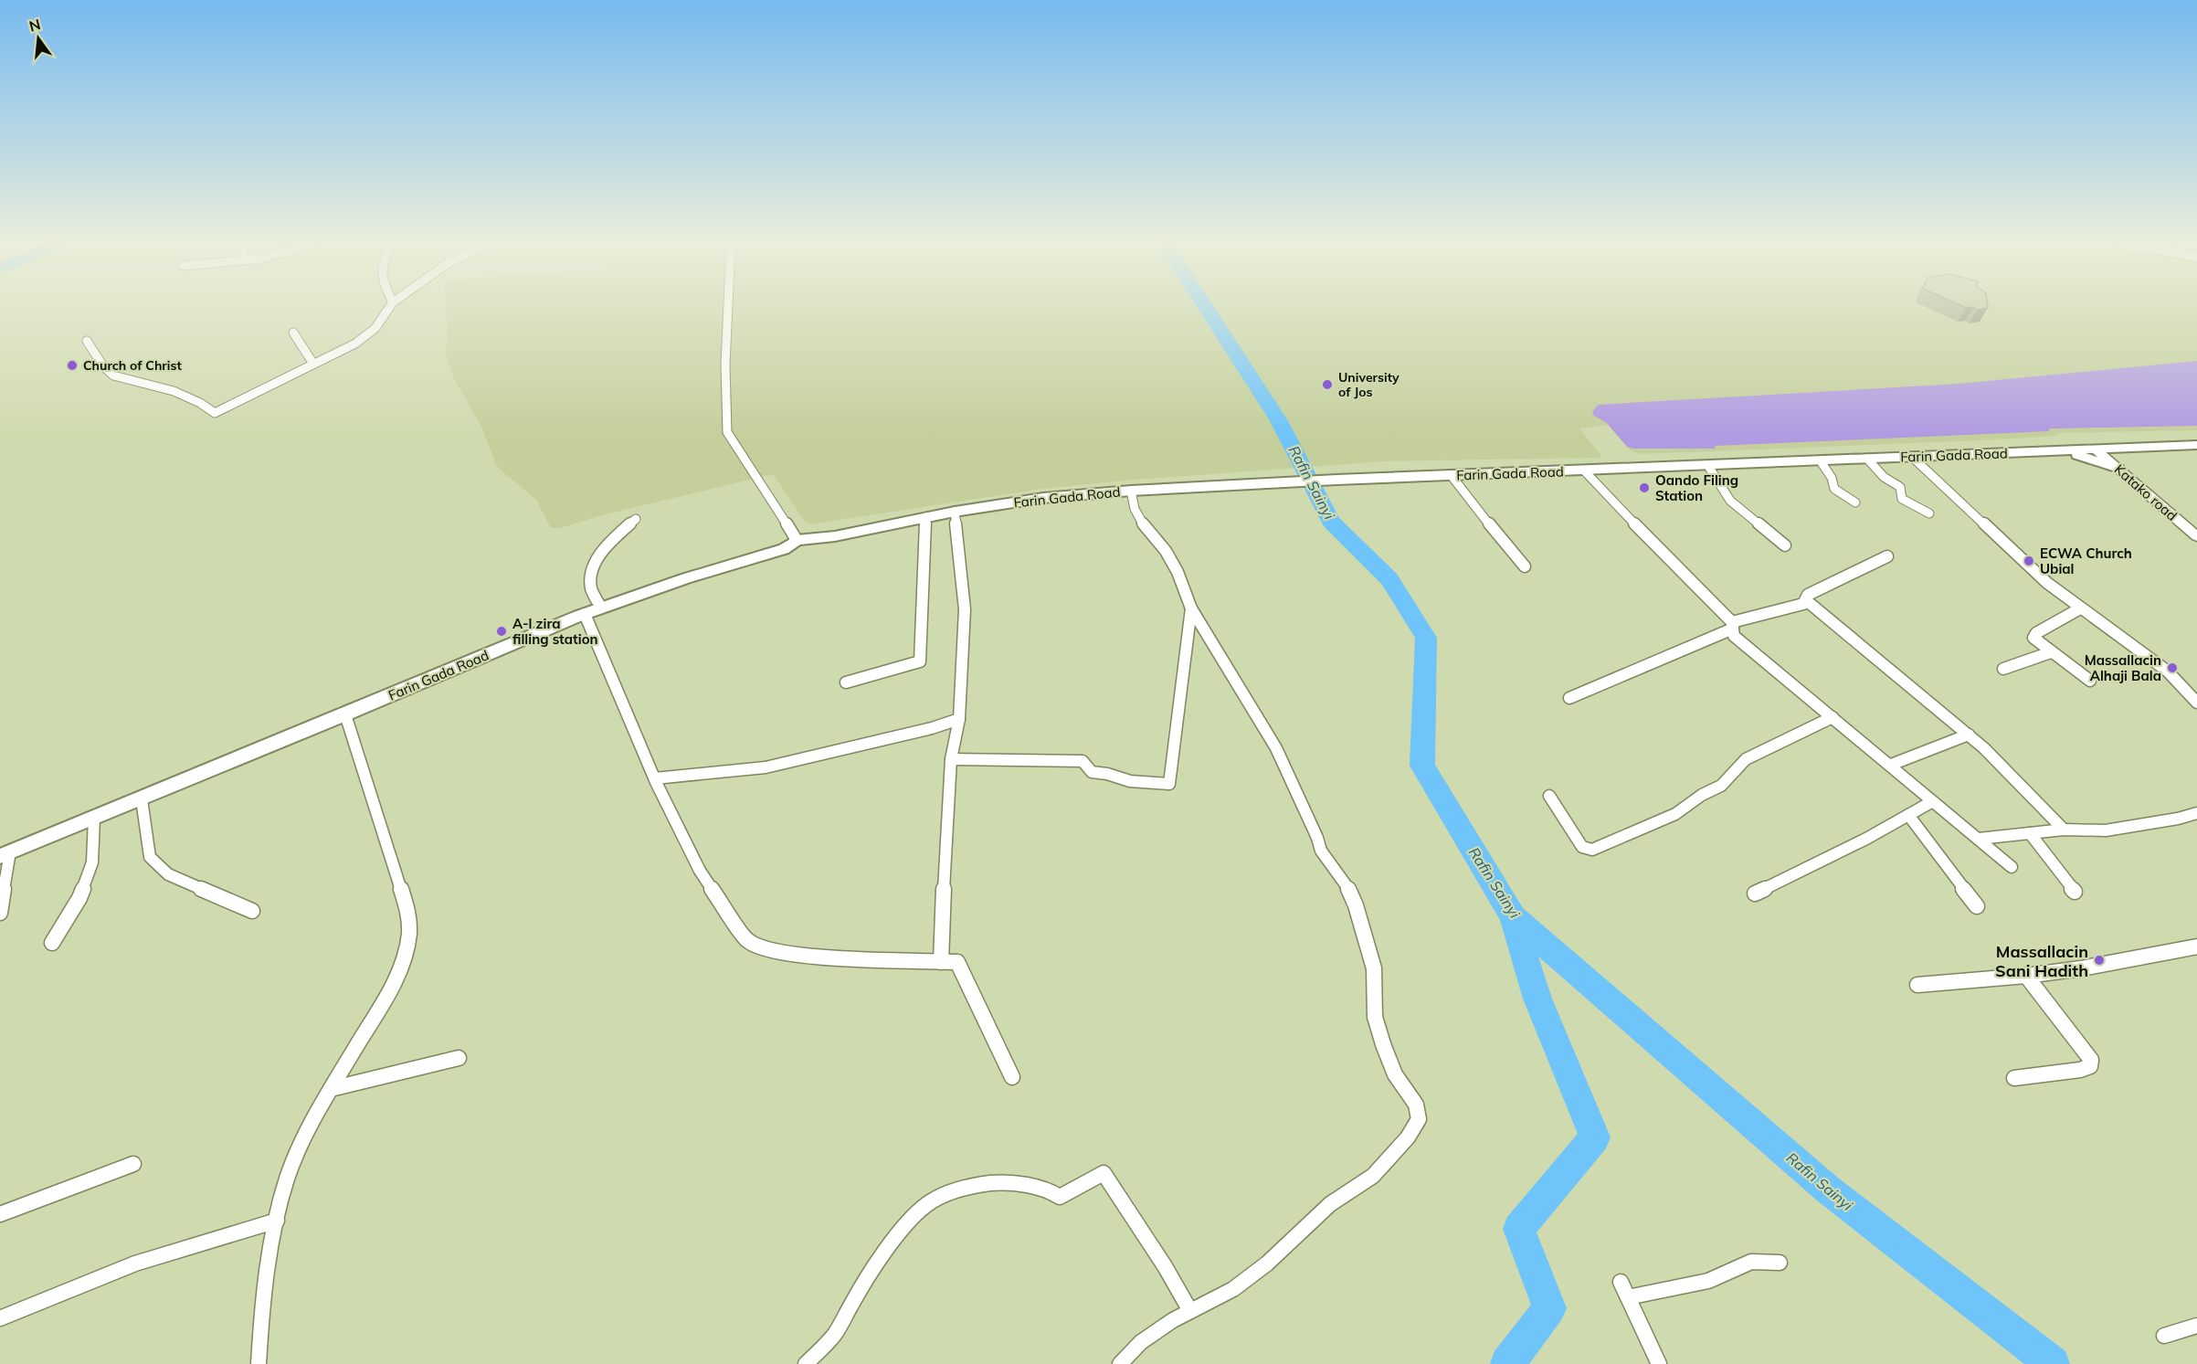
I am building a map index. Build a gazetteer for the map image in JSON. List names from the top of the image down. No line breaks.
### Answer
{"streets":{"main road":["Farin Gada Road"],"street":["Katako road"]},"crossings":[["Farin Gada Road","Katako road"]],"water":["Rafin Sainyi"],"places":["Church of Christ","University of Jos","Oando Filing Station","ECWA Church Ubial","A-l zira filling station","Massallacin Alhaji Bala","Massallacin Sani Hadith"],"north":"top"}
